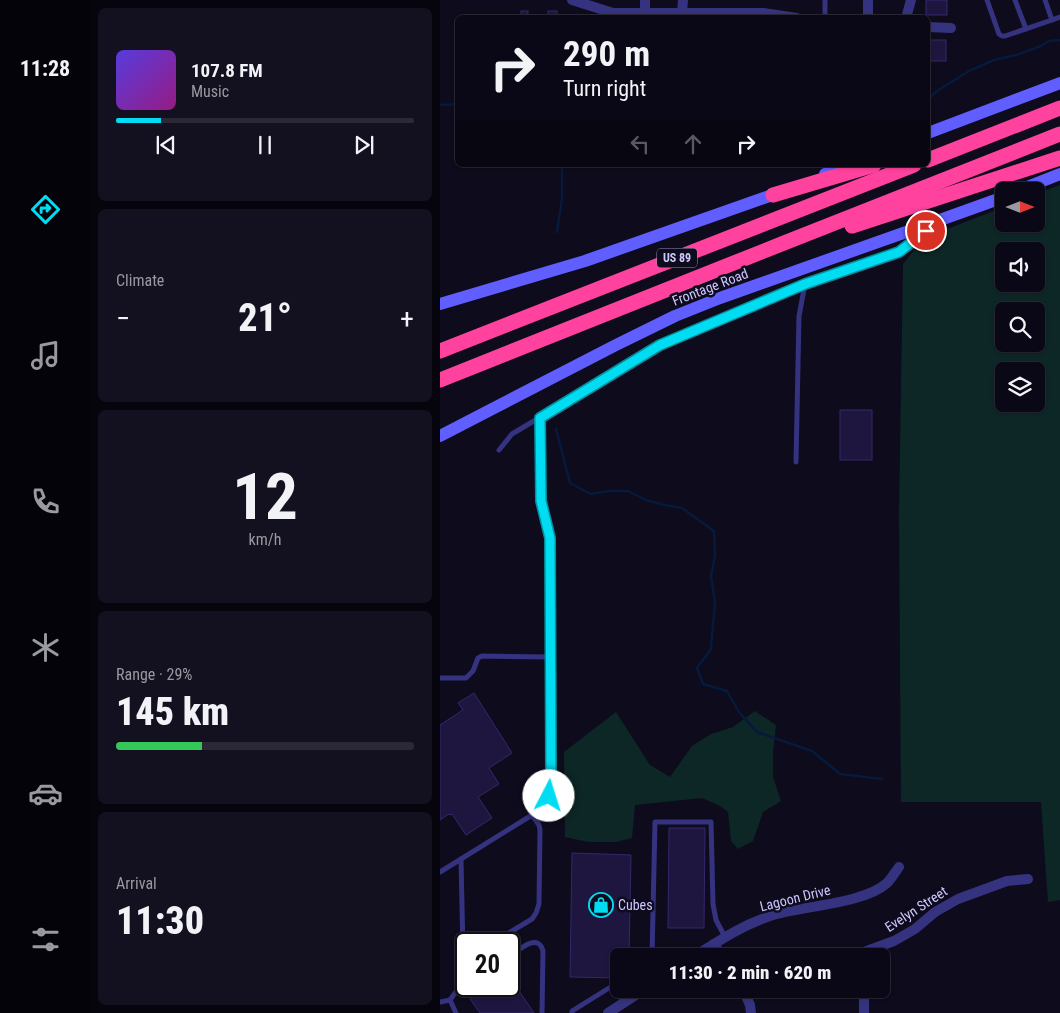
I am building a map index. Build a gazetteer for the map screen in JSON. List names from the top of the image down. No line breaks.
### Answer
{"streets":{"highway":["US 89"],"main road":["Frontage Road"],"street":["Lagoon Drive","Evelyn Street"]},"places":{"shop":["Cubes"]},"north":"right","page":{"tabs":"11:28","turn":["290 m","Turn right"],"song":["107.8 FM","Music"],"tile":["Climate",["12","km/h"],["Range · 29%","145 km"],["Arrival","11:30"]],"heat":["−","21°","+"],"limit":"20","trip":"11:30 · 2 min · 620 m"}}
